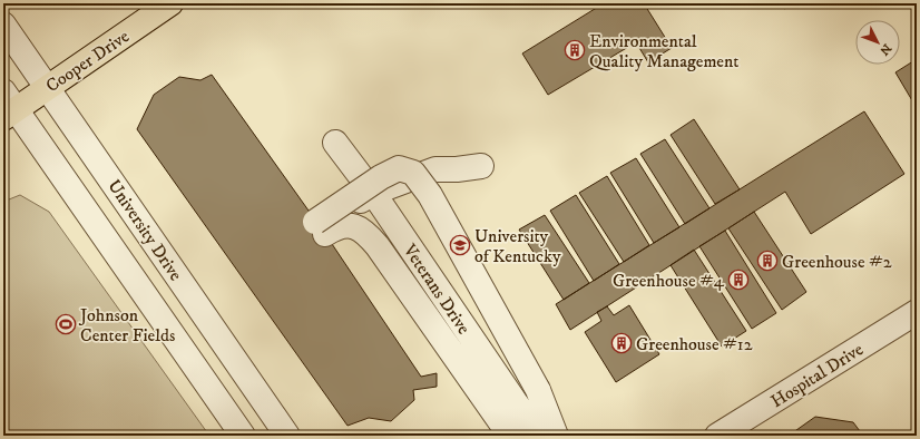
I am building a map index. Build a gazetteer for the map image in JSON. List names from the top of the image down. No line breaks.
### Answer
{"streets":{"main road":["Cooper Drive"],"street":["University Drive","Veterans Drive","Hospital Drive"]},"crossings":[["Cooper Drive","University Drive"]],"places":{"building":["Environmental Quality Management","Greenhouse #2","Greenhouse #4","Greenhouse #12"],"school or university":["University of Kentucky"],"sports":["Johnson Center Fields"]},"north":"bottom right"}
